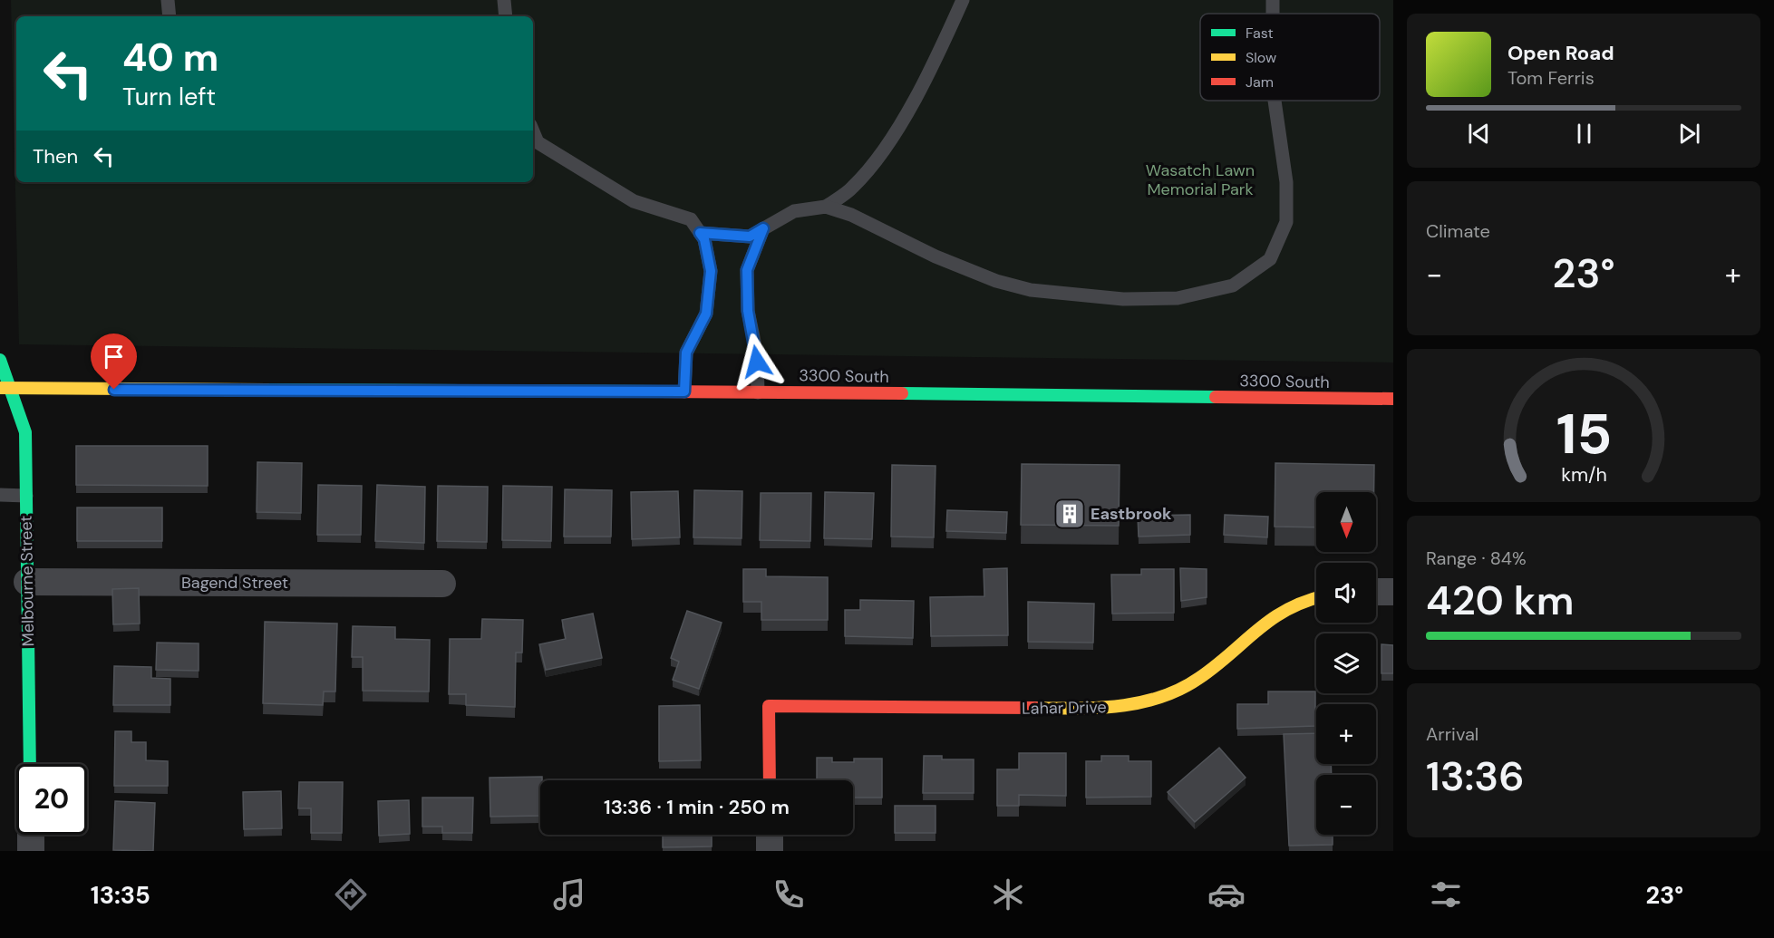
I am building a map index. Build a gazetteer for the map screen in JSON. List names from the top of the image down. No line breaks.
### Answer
{"streets":{"main road":["3300 South","Melbourne Street","Lahar Drive"],"street":["Bagend Street"]},"crossings":[["3300 South","Melbourne Street"],["Melbourne Street","Bagend Street"]],"parks":["Wasatch Lawn Memorial Park"],"places":{"building":["Eastbrook"]},"legend":["Fast","Slow","Jam"],"north":"bottom","page":{"turn":["40 m","Turn left"],"song":["Open Road","Tom Ferris"],"then":"Then","tile":["Climate",["Range · 84%","420 km"],["Arrival","13:36"]],"heat":["−","23°","+"],"map_buttons":["+","−"],"limit":"20","trip":"13:36 · 1 min · 250 m","tabs":["13:35","23°"],"gauge":["15","km/h"]}}
